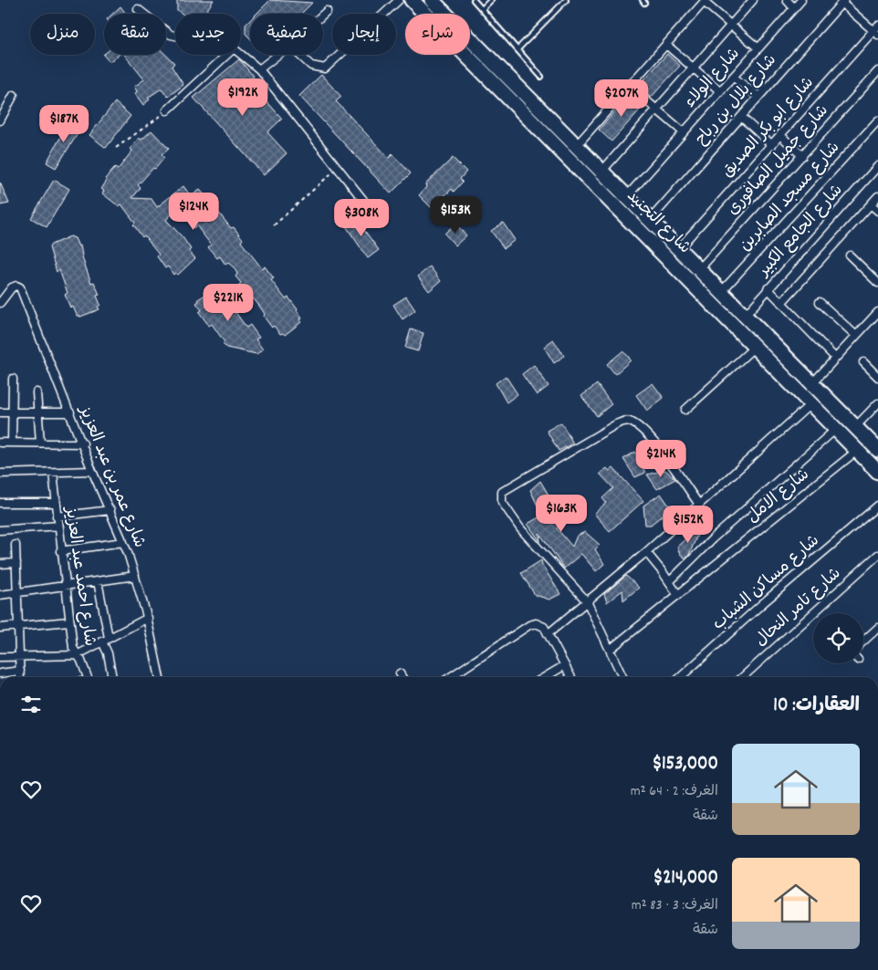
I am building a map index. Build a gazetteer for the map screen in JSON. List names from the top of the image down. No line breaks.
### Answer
{"streets":{"highway":["شارع التجنيد"],"street":["شارع الولاء","شارع بلال بن رباح","شارع ابو بكر الصديق","شارع جميل الصافورى","شارع مسجد الصابرين","شارع الجامع الكبير","شارع عمر بن عبد العزيز","شارع الامل","شارع احمد عبد العزيز","شارع مساكن الشباب","شارع تامر النحال"]},"crossings":[["شارع الولاء","شارع التجنيد"],["شارع بلال بن رباح","شارع التجنيد"],["شارع ابو بكر الصديق","شارع التجنيد"],["شارع جميل الصافورى","شارع التجنيد"],["شارع مسجد الصابرين","شارع التجنيد"],["شارع التجنيد","شارع الجامع الكبير"],["شارع التجنيد","شارع الامل"]],"page":{"chip":["شراء","إيجار","تصفية","جديد","شقة","منزل"],"price":["$192K","$207K","$187K","$124K","$153K","$308K","$221K","$214K","$163K","$152K"],"heading":"العقارات: 10","list":[{"name":"$153,000","note":"الغرف: 2 · 64 m² · شقة"},{"name":"$214,000","note":"الغرف: 3 · 83 m² · شقة"}]}}
